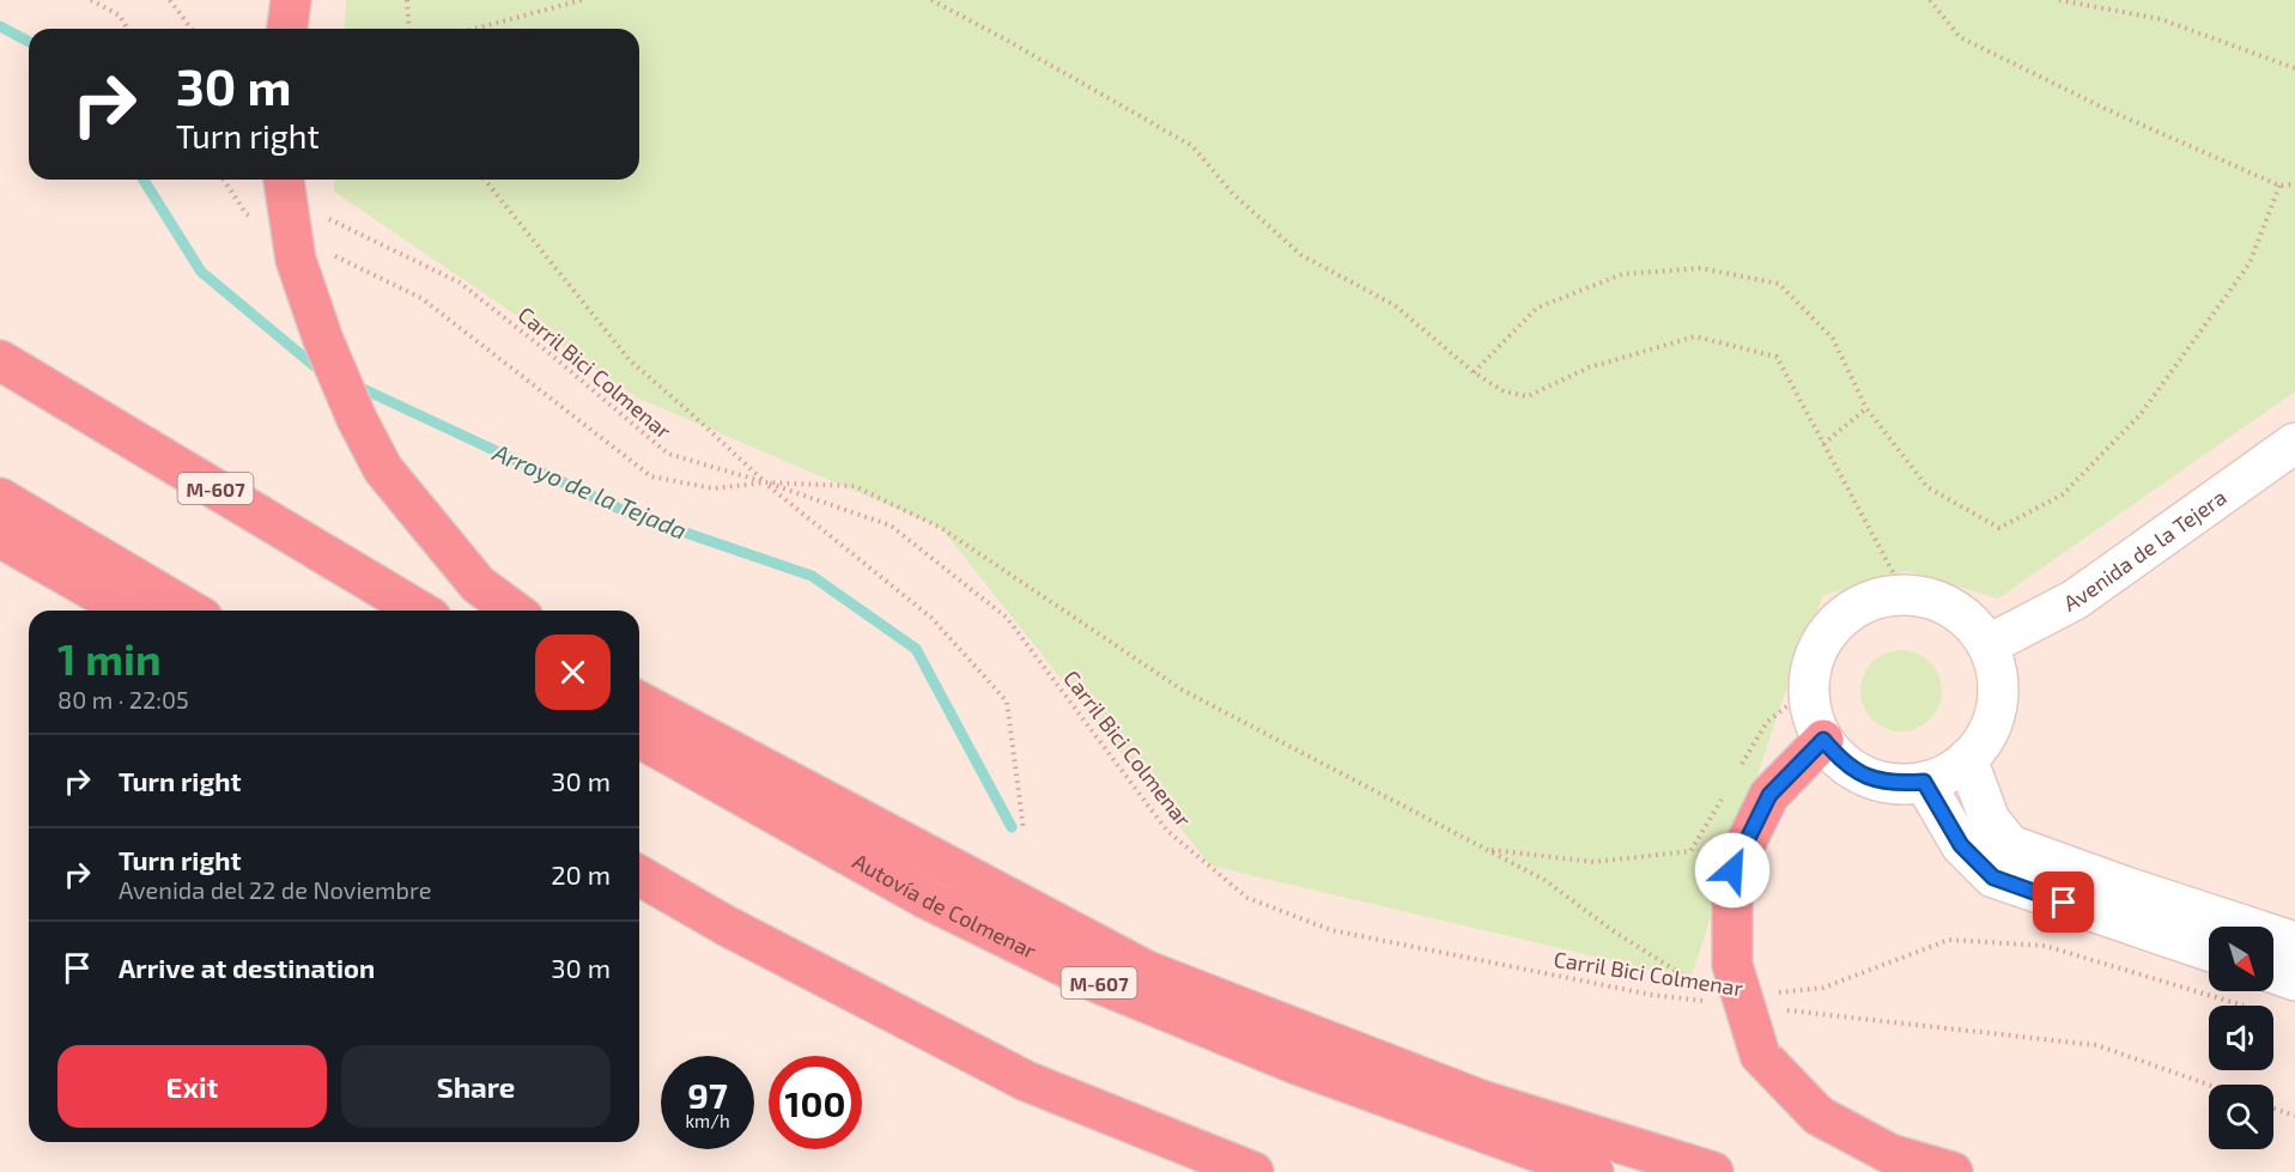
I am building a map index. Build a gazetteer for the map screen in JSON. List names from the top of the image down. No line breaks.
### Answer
{"streets":{"highway":["M-607","Autovía de Colmenar"],"street":["Avenida de la Tejera"],"path":["Carril Bici Colmenar"]},"water":["Arroyo de la Tejada"],"north":"bottom right","page":{"turn":["30 m","Turn right"],"heading":["1 min","80 m · 22:05"],"list":[{"name":"Turn right","value":"30 m"},{"name":"Turn right","note":"Avenida del 22 de Noviembre","value":"20 m"},{"name":"Arrive at destination","value":"30 m"}],"buttons":["Exit","Share"],"speed":"97 km/h","limit":"100"}}
